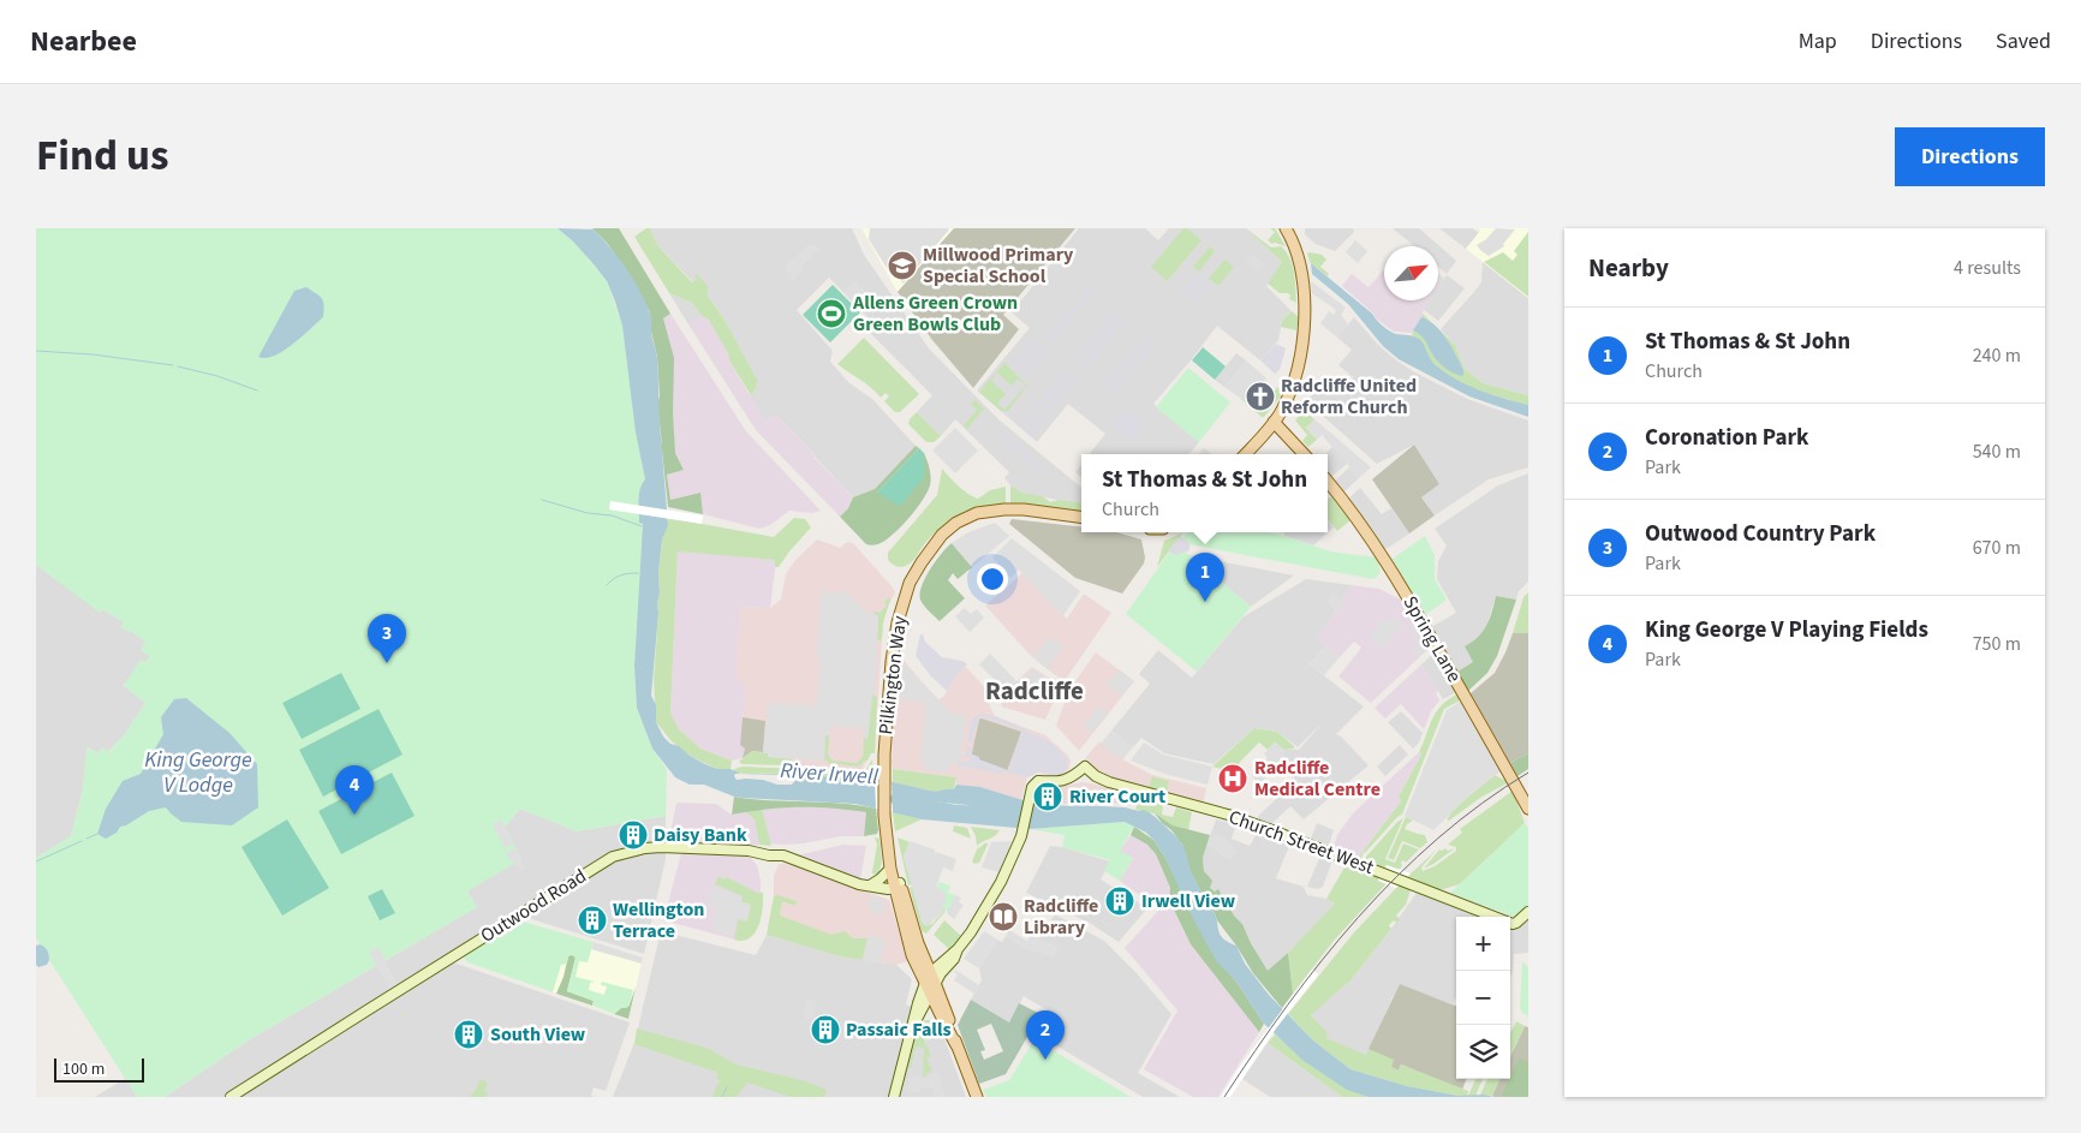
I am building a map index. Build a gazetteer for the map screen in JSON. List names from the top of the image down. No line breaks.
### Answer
{"streets":{"main road":["Spring Lane","Pilkington Way"],"street":["Church Street West","Outwood Road"]},"crossings":[["Pilkington Way","Outwood Road"]],"districts":["Radcliffe"],"water":["King George V Lodge","River Irwell"],"places":{"school or university":["Millwood Primary Special School"],"sports":["Allens Green Crown Green Bowls Club"],"church":["Radcliffe United Reform Church"],"hospital":["Radcliffe Medical Centre"],"building":["River Court","Daisy Bank","Irwell View","Wellington Terrace","Passaic Falls","South View"],"library":["Radcliffe Library"]},"scale_bar":"100 m","north":"top right","page":{"header":"Nearbee","nav":["Map","Directions","Saved"],"title":"Find us","buttons":"Directions","heading":["Nearby","4 results"],"list":[{"mark":"1","name":"St Thomas & St John","note":"Church","value":"240 m"},{"mark":"2","name":"Coronation Park","note":"Park","value":"540 m"},{"mark":"3","name":"Outwood Country Park","note":"Park","value":"670 m"},{"mark":"4","name":"King George V Playing Fields","note":"Park","value":"750 m"}],"popup":["St Thomas & St John","Church"],"pins":["1","3","4","2"],"map_buttons":["+","−"],"scale":"100 m"}}
